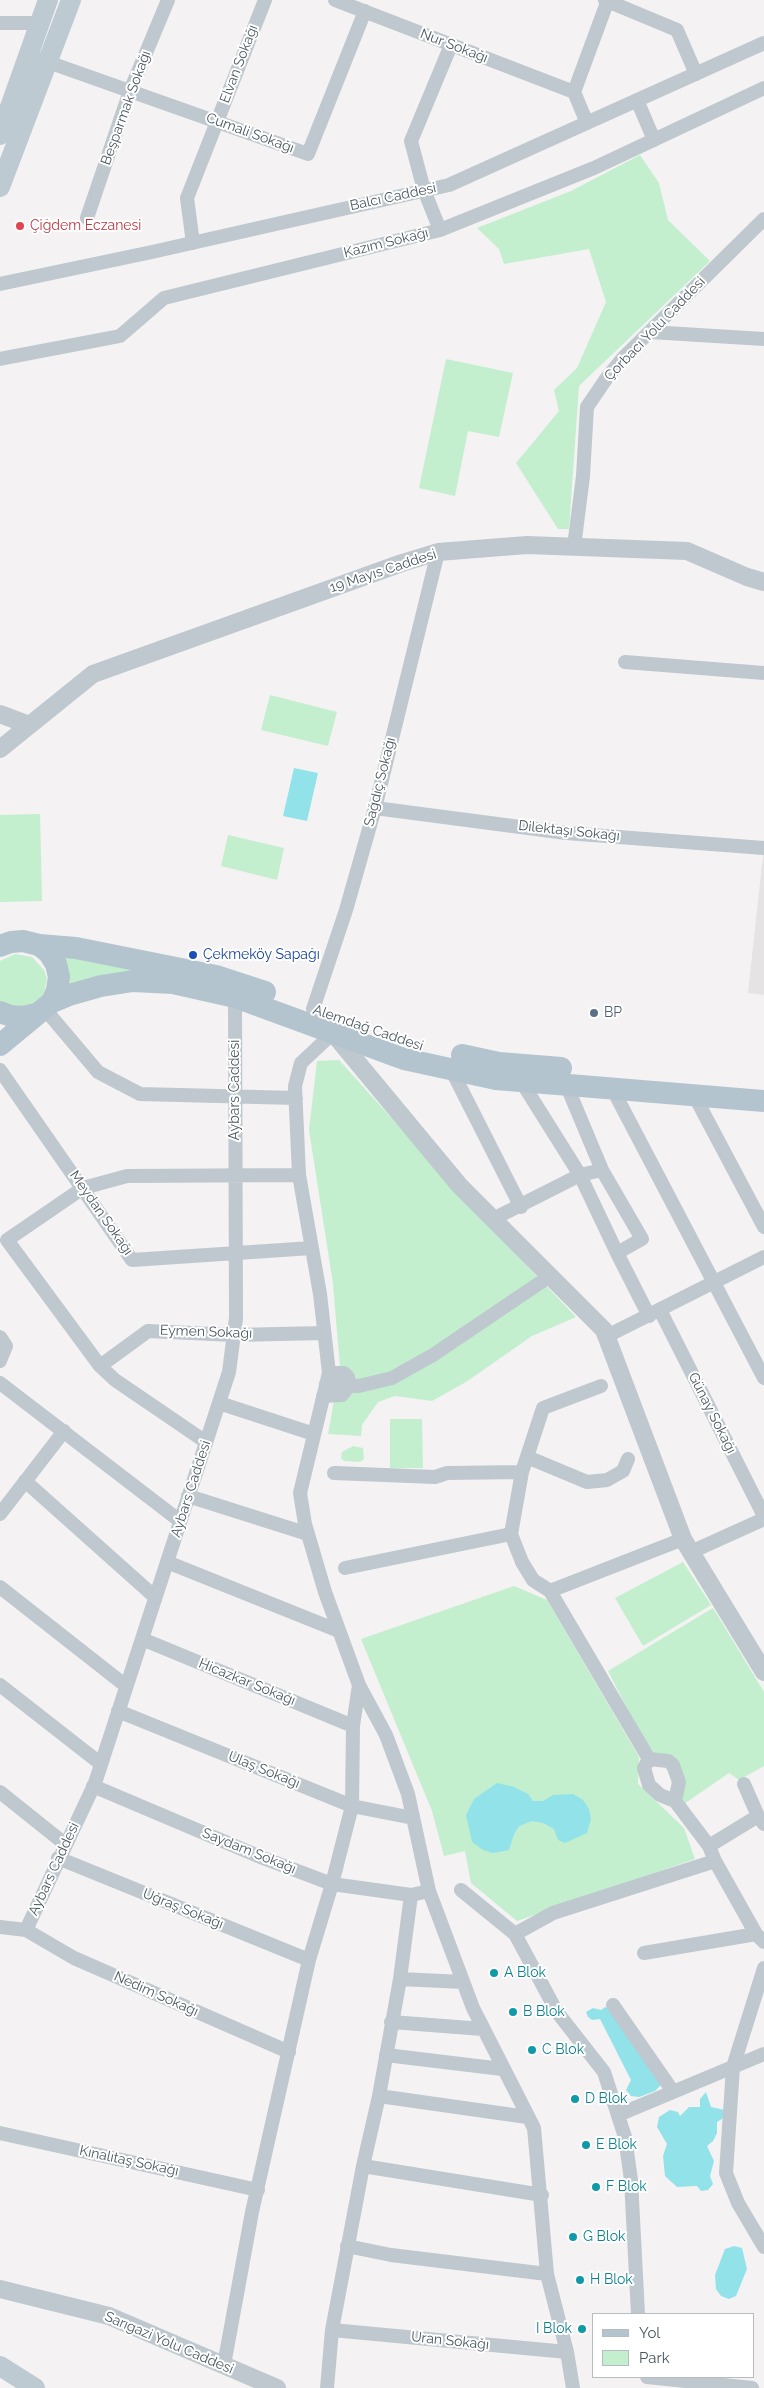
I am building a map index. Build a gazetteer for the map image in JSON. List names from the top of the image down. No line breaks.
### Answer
{"streets":{"main road":["Alemdağ Caddesi"],"street":["Nur Sokağı","Elvan Sokağı","Beşparmak Sokağı","Cumali Sokağı","Balcı Caddesi","Kazım Sokağı","Çorbacı Yolu Caddesi","19 Mayıs Caddesi","Sağdıç Sokağı","Dilektaşı Sokağı","Aybars Caddesi","Meydan Sokağı","Eymen Sokağı","Günay Sokağı","Hicazkar Sokağı","Ulaş Sokağı","Saydam Sokağı","Uğraş Sokağı","Nedim Sokağı","Kınalıtaş Sokağı","Uran Sokağı","Sarıgazi Yolu Caddesi"]},"crossings":[["Nur Sokağı","Cumali Sokağı"],["Elvan Sokağı","Cumali Sokağı"],["Elvan Sokağı","Balcı Caddesi"],["Beşparmak Sokağı","Cumali Sokağı"],["Çorbacı Yolu Caddesi","19 Mayıs Caddesi"],["19 Mayıs Caddesi","Sağdıç Sokağı"],["Sağdıç Sokağı","Dilektaşı Sokağı"],["Sağdıç Sokağı","Alemdağ Caddesi"],["Alemdağ Caddesi","Aybars Caddesi"],["Aybars Caddesi","Meydan Sokağı"],["Aybars Caddesi","Eymen Sokağı"],["Aybars Caddesi","Hicazkar Sokağı"],["Aybars Caddesi","Ulaş Sokağı"],["Aybars Caddesi","Saydam Sokağı"],["Aybars Caddesi","Uğraş Sokağı"],["Aybars Caddesi","Nedim Sokağı"]],"places":["Çiğdem Eczanesi","Çekmeköy Sapağı","BP","A Blok","B Blok","C Blok","D Blok","E Blok","F Blok","G Blok","H Blok","I Blok"],"legend":["Yol","Park"]}
